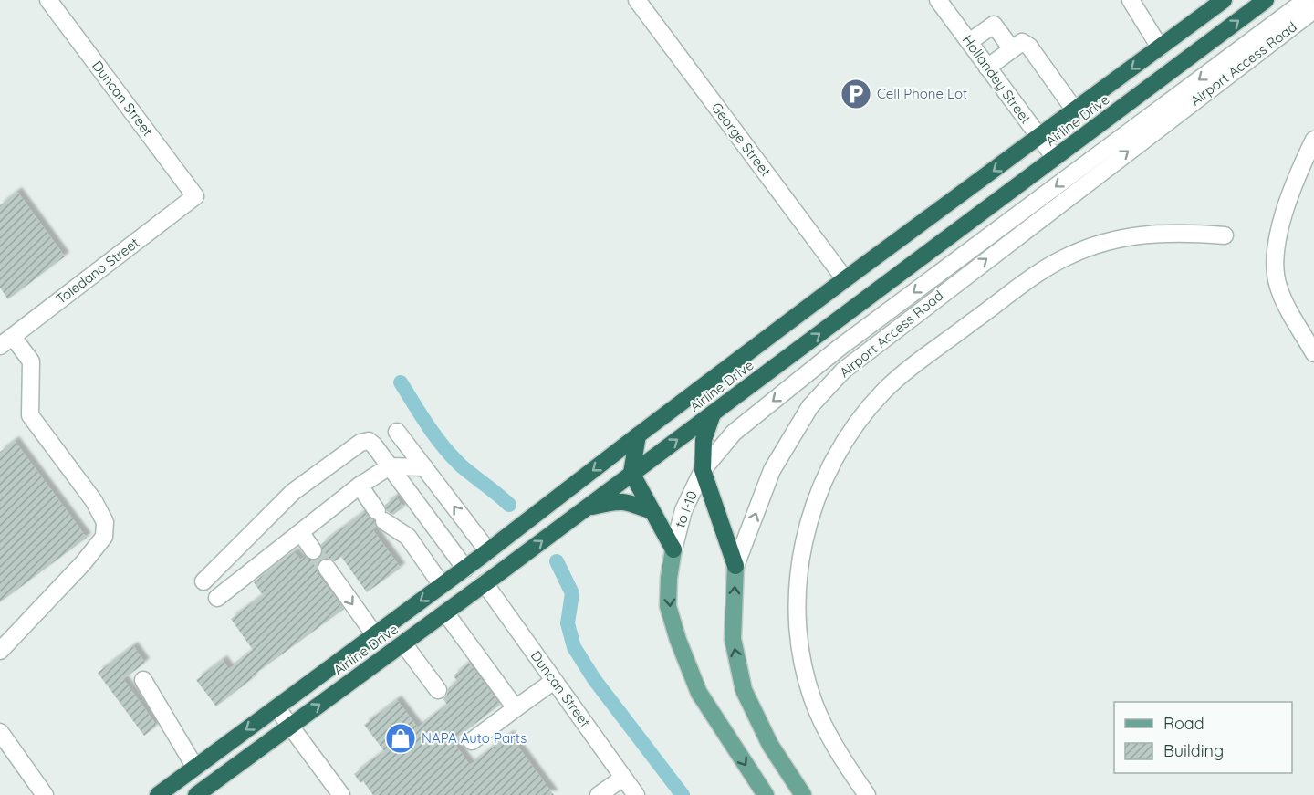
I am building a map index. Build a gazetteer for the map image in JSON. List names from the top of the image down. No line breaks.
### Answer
{"streets":{"highway":["Airline Drive"],"main road":["Airport Access Road"],"street":["Hollandey Street","Duncan Street","George Street","Toledano Street","to I-10"]},"crossings":[["Airport Access Road","to I-10"],["Hollandey Street","Airline Drive"],["Duncan Street","Airline Drive"],["Duncan Street","Toledano Street"],["Airline Drive","George Street"]],"places":{"parking":["Cell Phone Lot"],"shop":["NAPA Auto Parts"]},"legend":["Road","Building"]}
